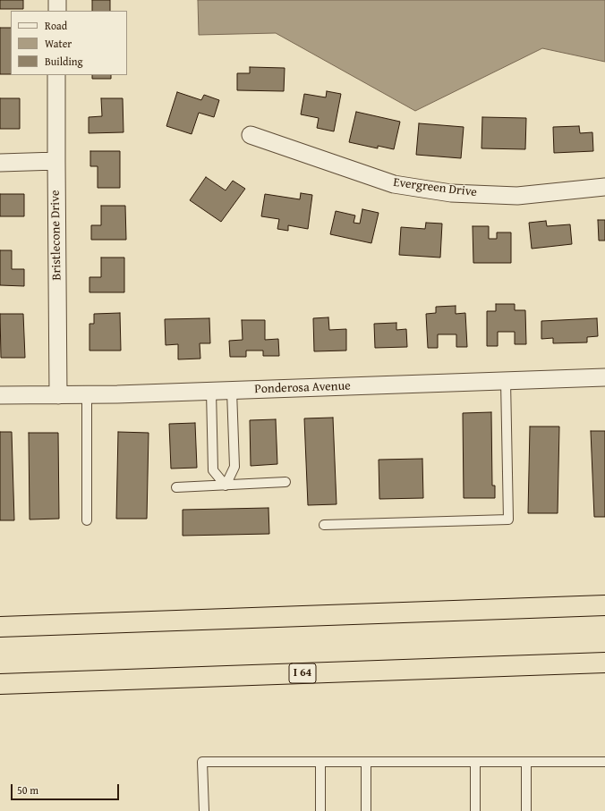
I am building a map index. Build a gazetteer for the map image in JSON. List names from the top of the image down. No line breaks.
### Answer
{"streets":{"highway":["I 64"],"street":["Evergreen Drive","Bristlecone Drive","Ponderosa Avenue"]},"crossings":[["Bristlecone Drive","Ponderosa Avenue"]],"legend":["Road","Water","Building"],"scale_bar":"50 m"}
